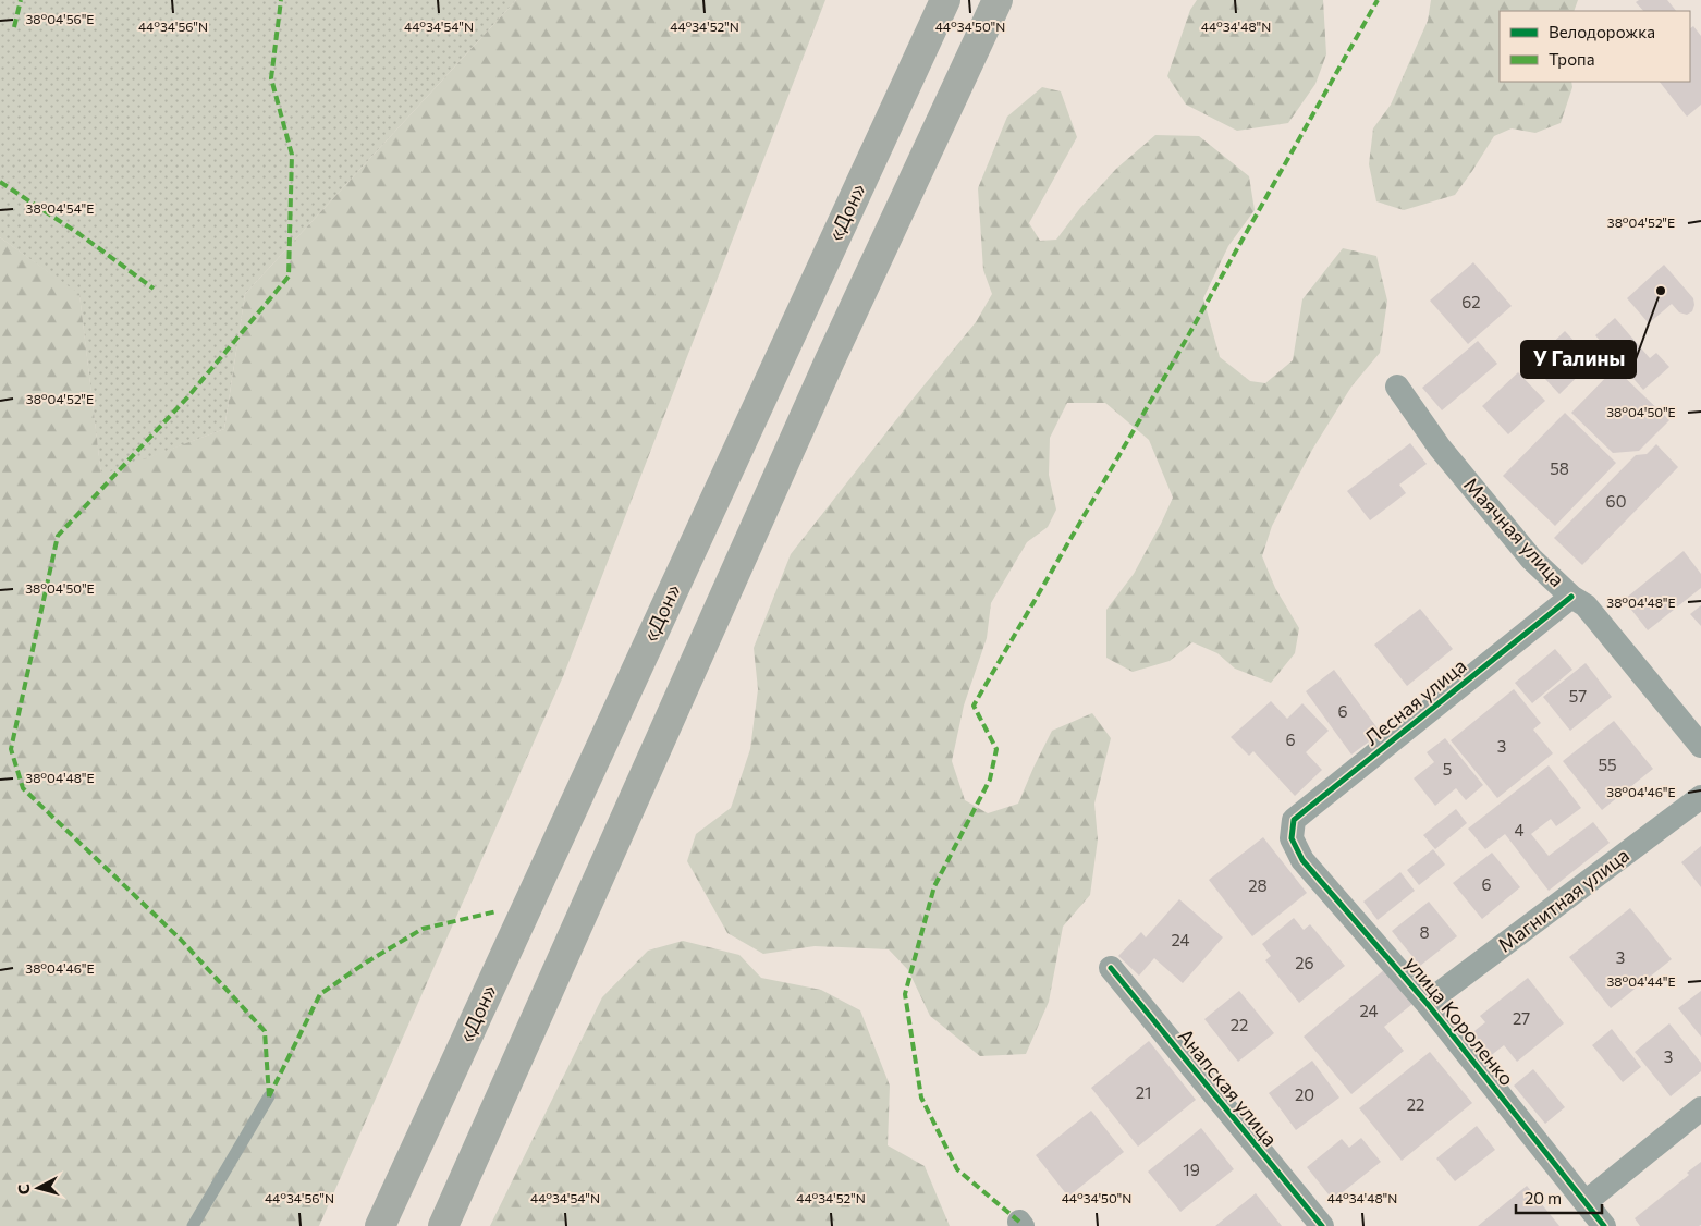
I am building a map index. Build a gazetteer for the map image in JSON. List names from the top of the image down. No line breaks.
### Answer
{"streets":{"highway":["«Дон»"],"street":["Маячная улица","Лесная улица","Магнитная улица","улица Короленко","Анапская улица"]},"crossings":[["Маячная улица","Лесная улица"],["Лесная улица","улица Короленко"],["Магнитная улица","улица Короленко"]],"places":["У Галины"],"house_numbers":["62","58","60","57","6","6","3","55","5","4","6","28","8","24","3","26","24","27","22","3","21","20","22","19"],"legend":["Велодорожка","Тропа"],"scale_bar":"20 m","north":"left","coordinates":["38°04'56\"E","44°34'56\"N","44°34'54\"N","44°34'52\"N","44°34'50\"N","44°34'48\"N","38°04'54\"E","38°04'52\"E","38°04'50\"E","38°04'48\"E","38°04'46\"E","38°04'44\"E"]}
